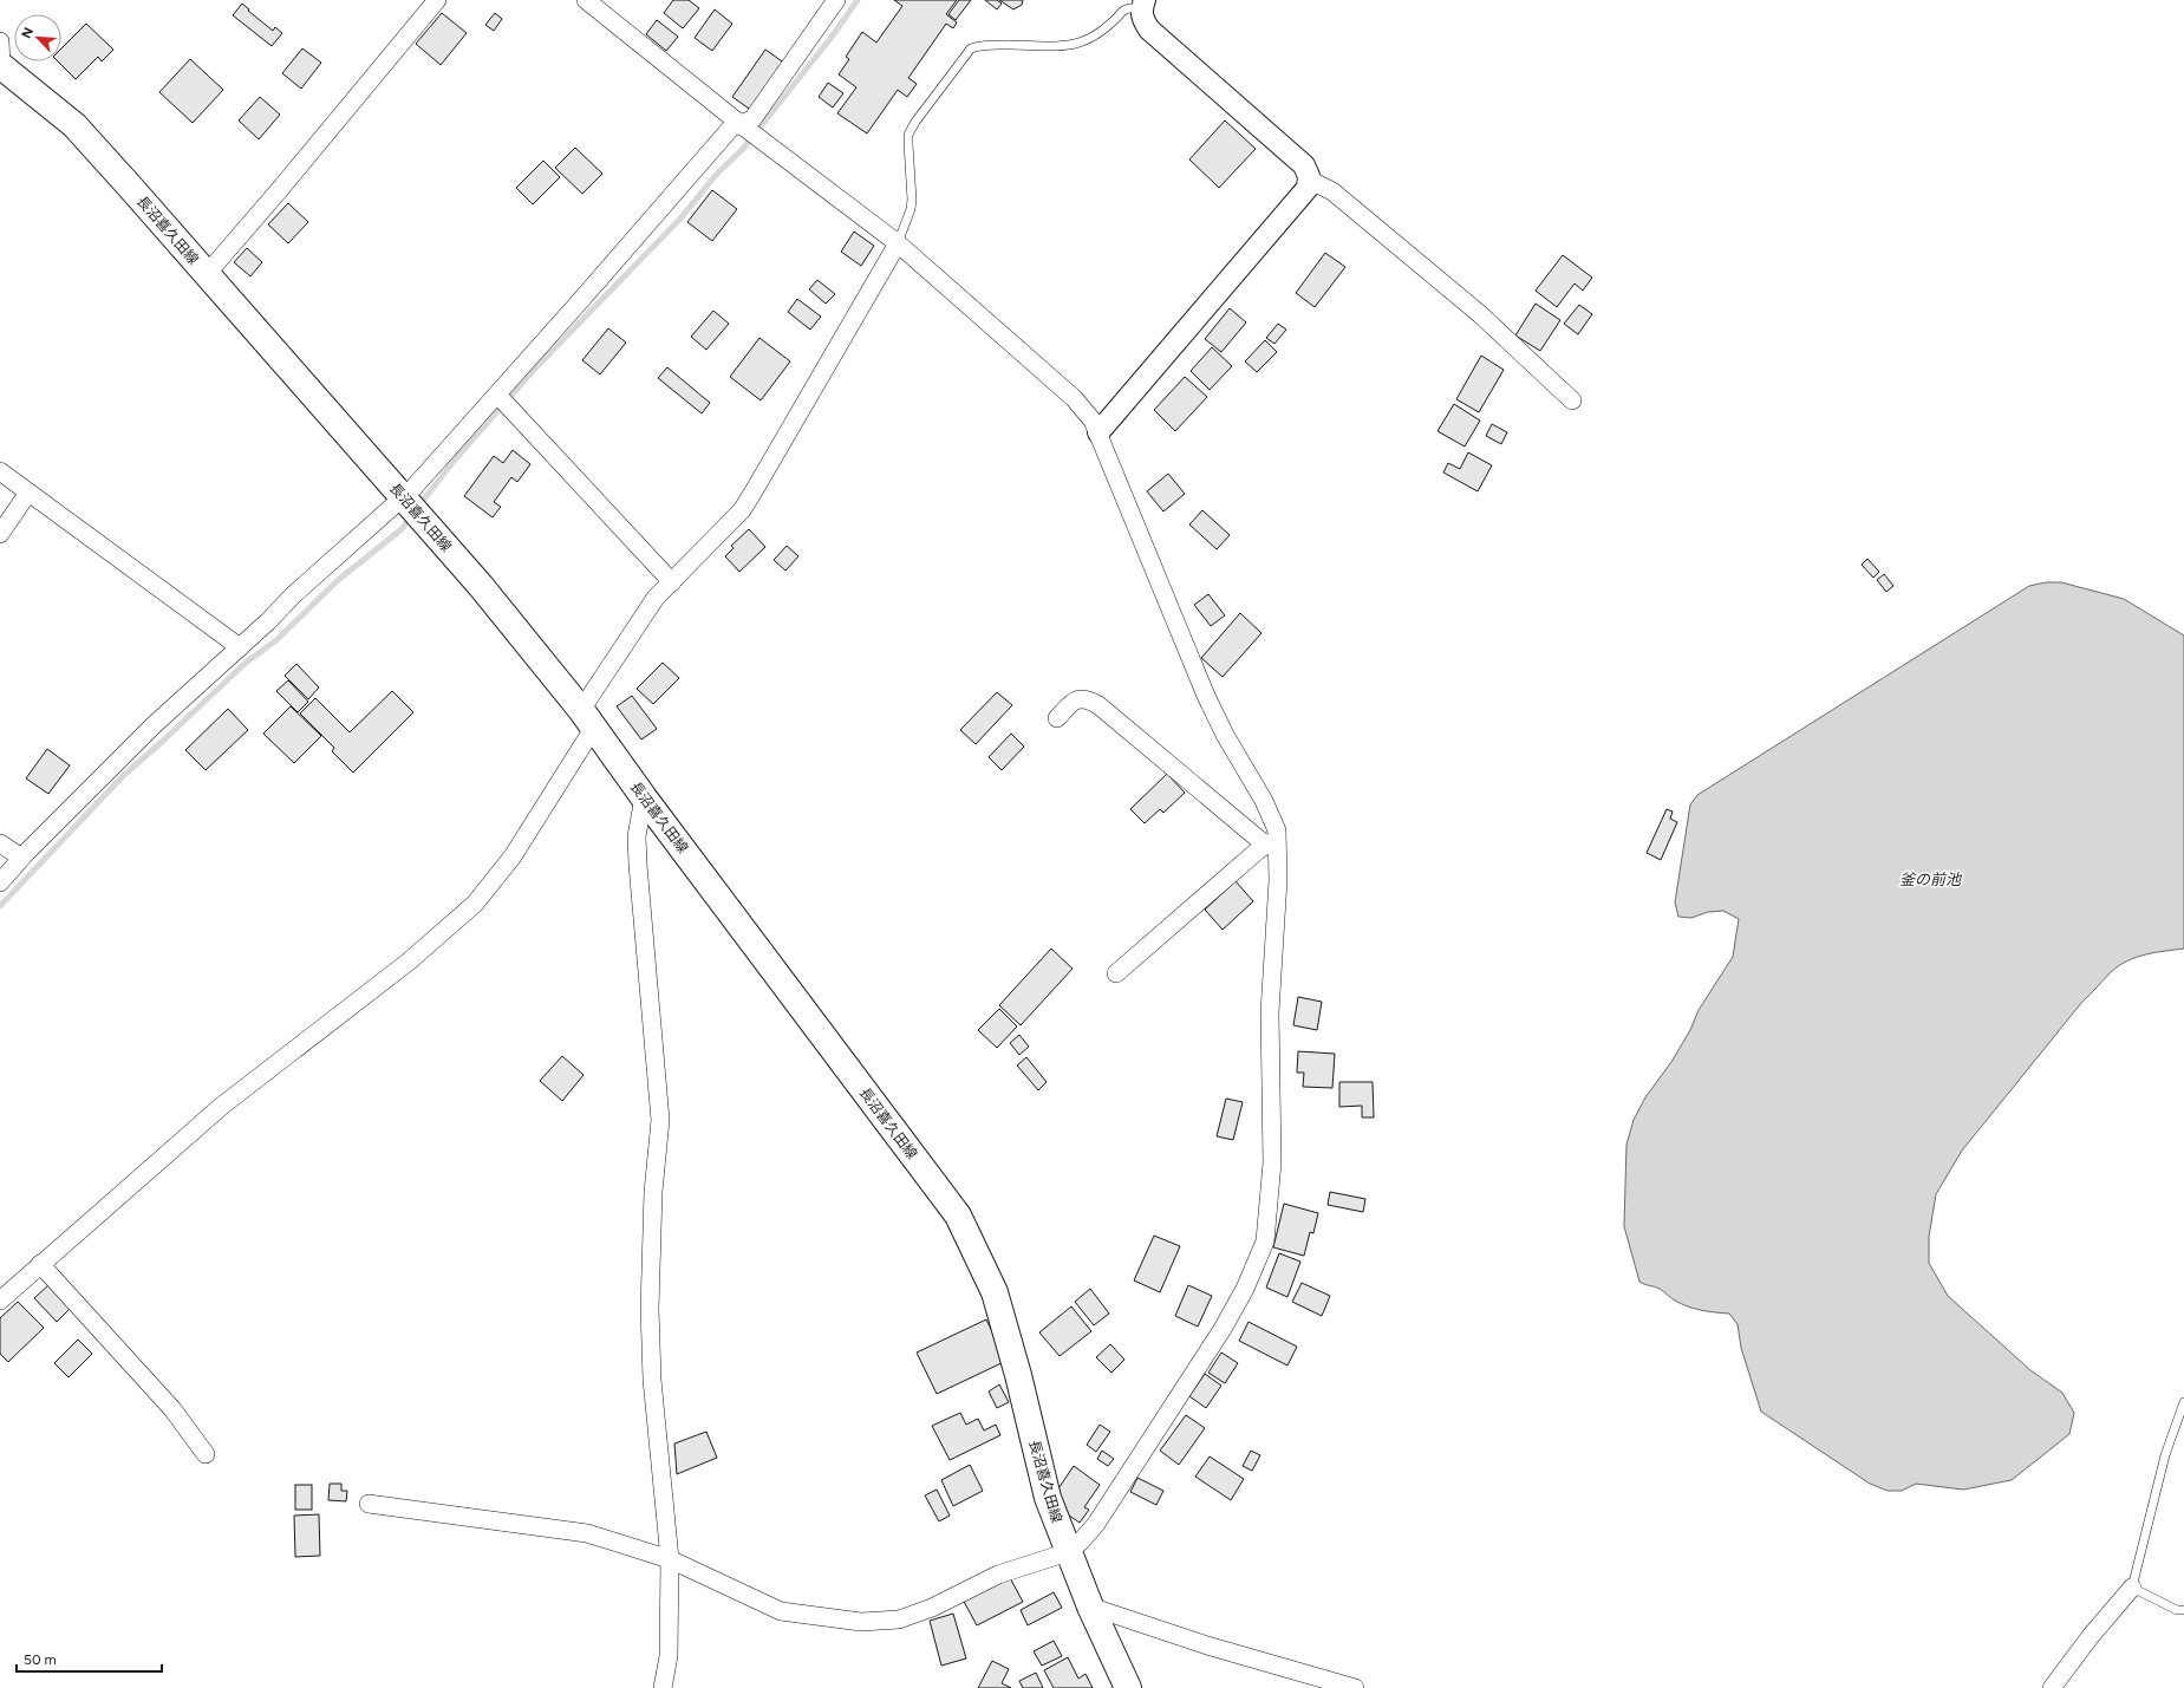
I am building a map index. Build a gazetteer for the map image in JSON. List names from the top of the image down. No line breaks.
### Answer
{"streets":{"main road":["長沼喜久田線"]},"water":["釜の前池"],"scale_bar":"50 m","north":"top left"}
